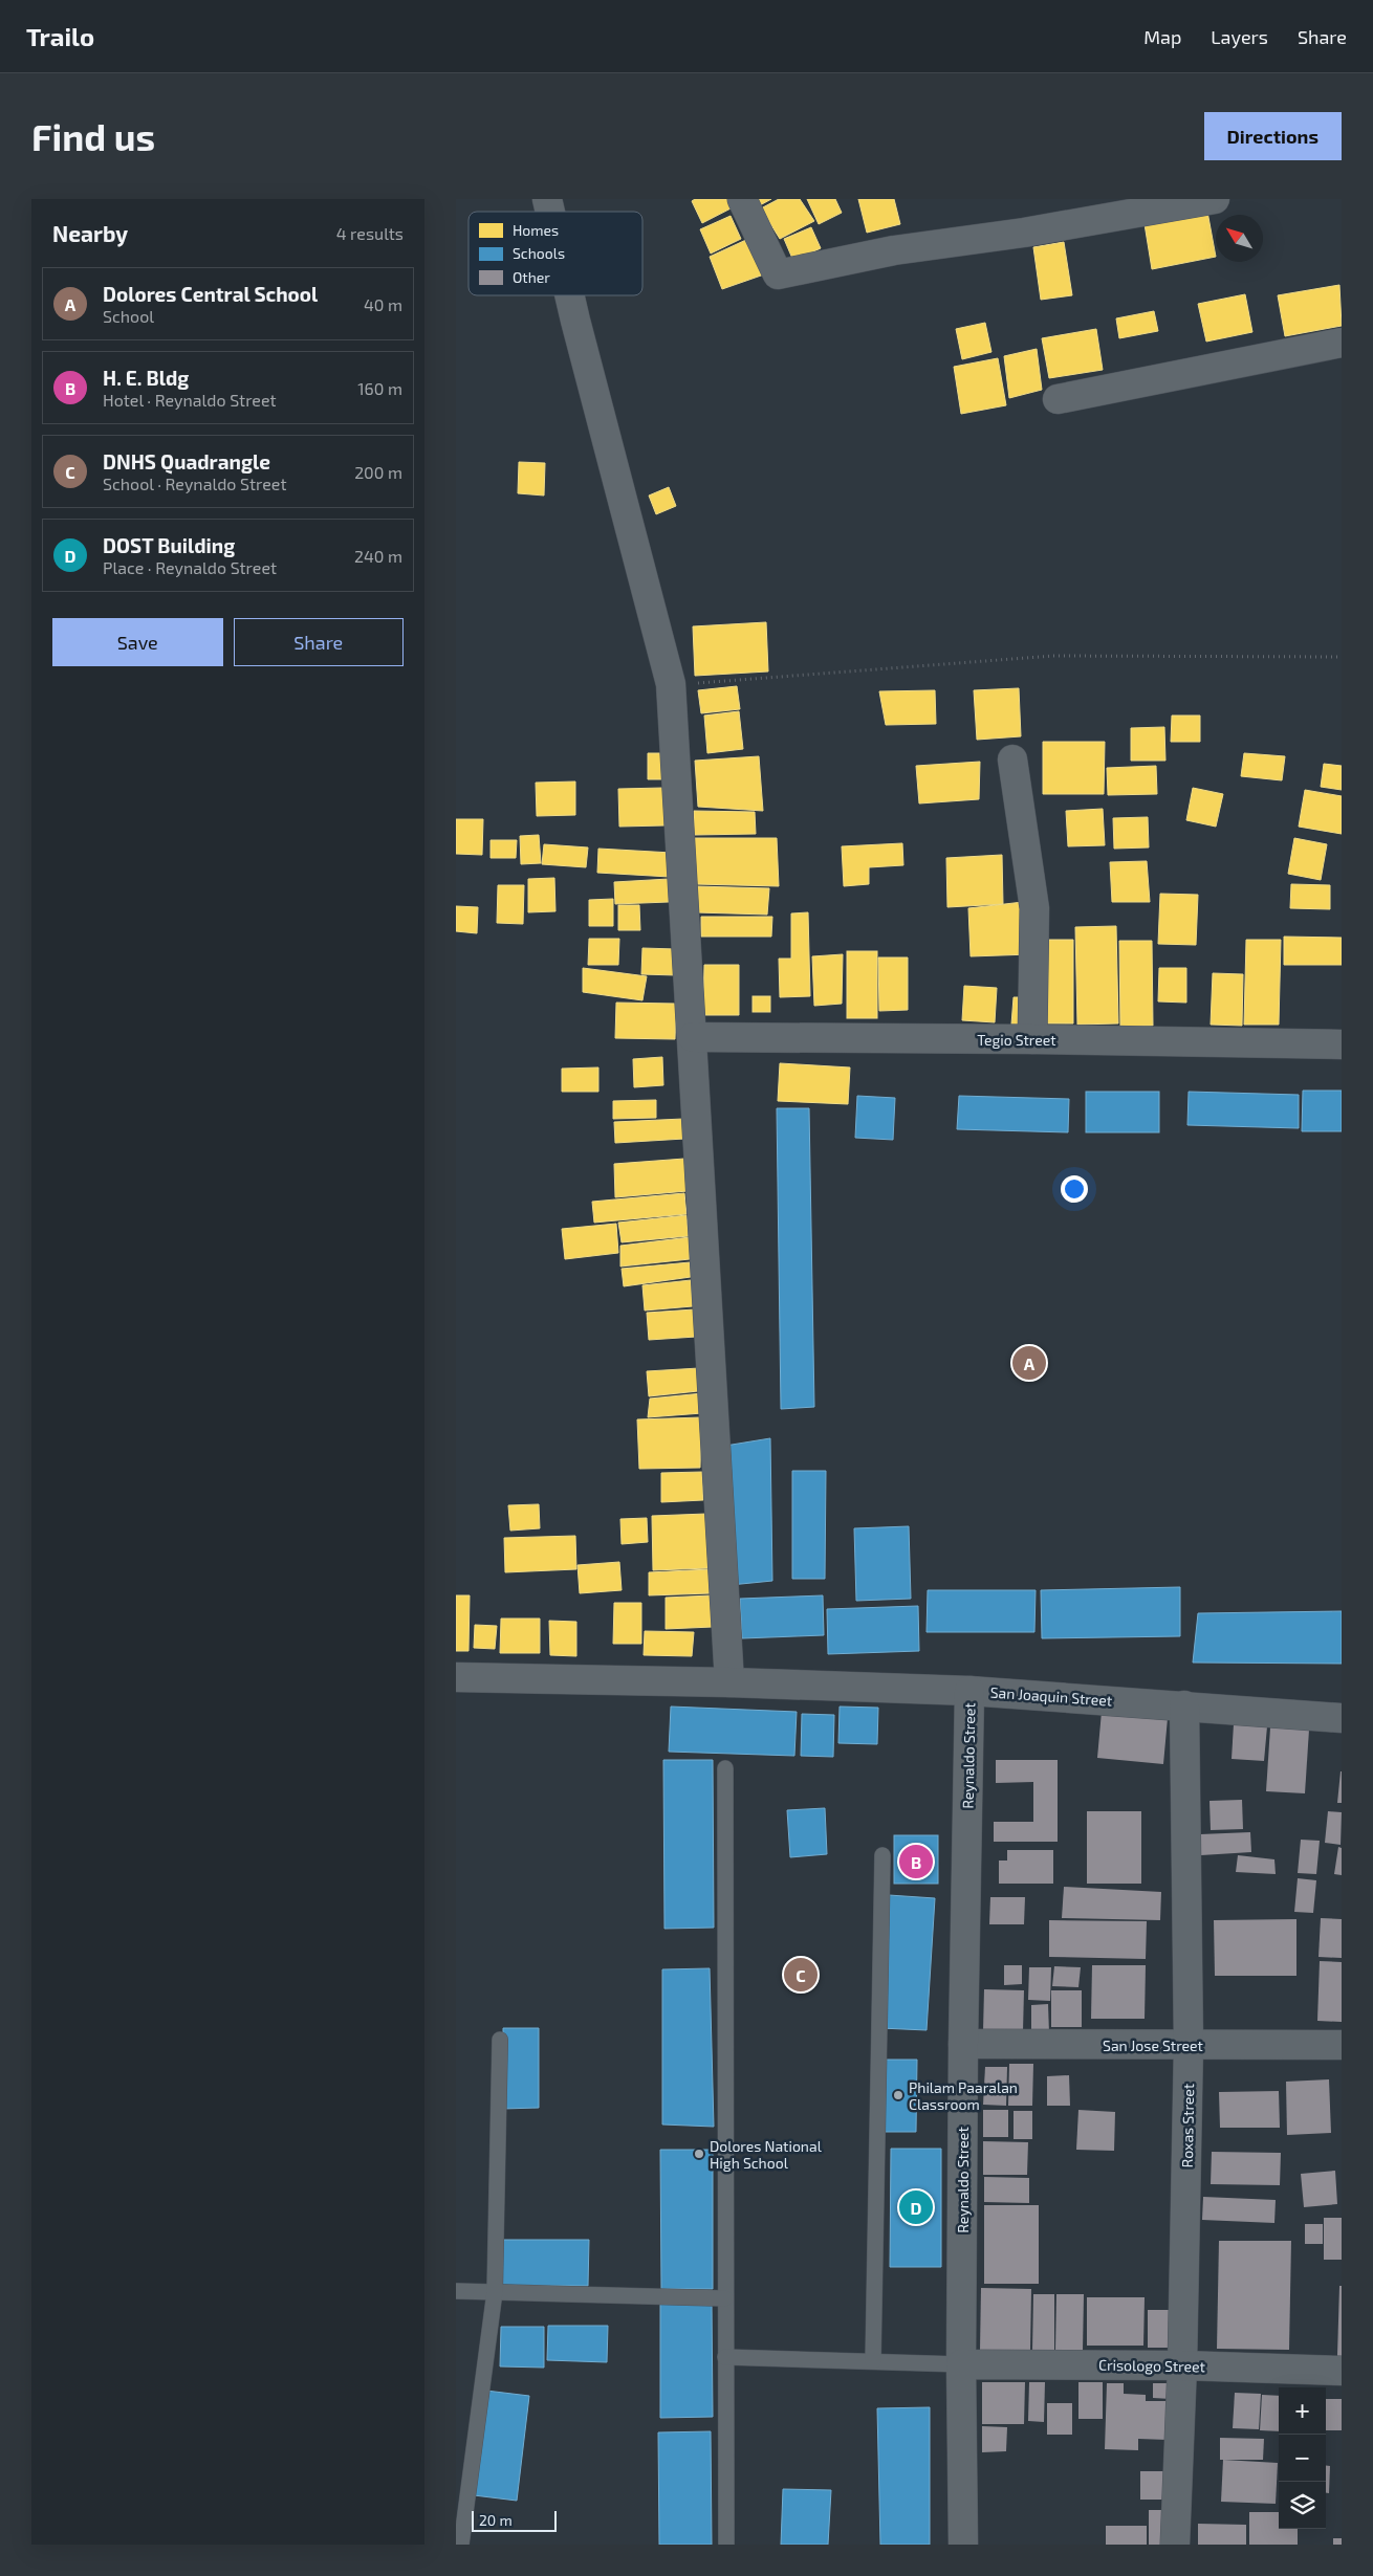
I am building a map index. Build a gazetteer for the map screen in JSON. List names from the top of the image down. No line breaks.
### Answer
{"streets":{"street":["Tegio Street","San Joaquin Street","Reynaldo Street","San Jose Street","Roxas Street","Crisologo Street"]},"crossings":[["San Joaquin Street","Reynaldo Street"],["San Joaquin Street","Roxas Street"],["Reynaldo Street","San Jose Street"],["Reynaldo Street","Crisologo Street"],["San Jose Street","Roxas Street"],["Roxas Street","Crisologo Street"]],"places":["Philam Paaralan Classroom","Dolores National High School"],"legend":["Homes","Schools","Other"],"scale_bar":"20 m","north":"top left","page":{"header":"Trailo","nav":["Map","Layers","Share"],"buttons":["Directions",["Save","Share"]],"title":"Find us","heading":["Nearby","4 results"],"list":[{"mark":"A","name":"Dolores Central School","note":"School","value":"40 m"},{"mark":"B","name":"H. E. Bldg","note":"Hotel · Reynaldo Street","value":"160 m"},{"mark":"C","name":"DNHS Quadrangle","note":"School · Reynaldo Street","value":"200 m"},{"mark":"D","name":"DOST Building","note":"Place · Reynaldo Street","value":"240 m"}],"pins":["A","B","C","D"],"map_buttons":["+","−"],"scale":"20 m"}}
